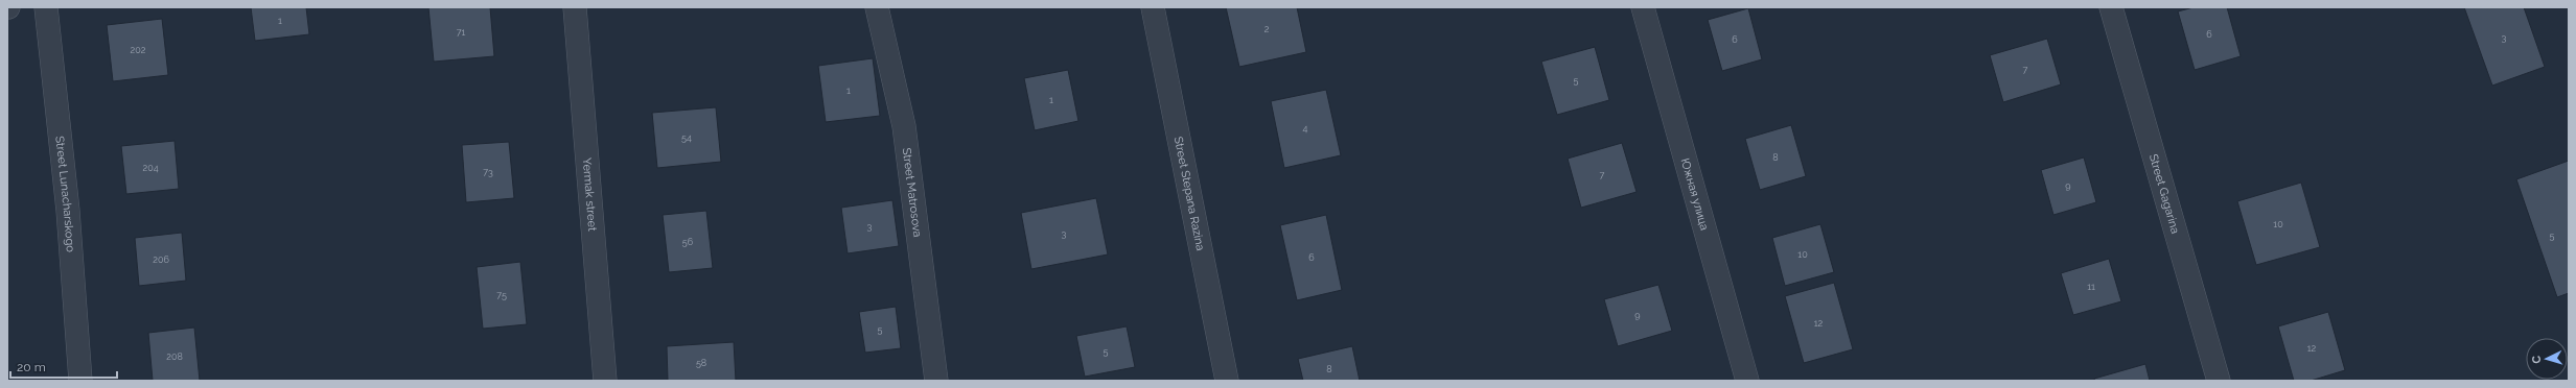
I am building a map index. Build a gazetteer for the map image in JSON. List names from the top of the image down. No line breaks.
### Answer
{"streets":{"street":["Street Matrosova","Street Lunacharskogo","Yermak street","Street Stepana Razina","Южная улица","Street Gagarina"]},"house_numbers":["1","2","71","6","3","6","202","7","5","1","1","4","54","8","204","73","7","9","10","3","3","5","56","10","6","206","11","75","9","12","5","12","5","208","58","8"],"scale_bar":"20 m","north":"left"}
